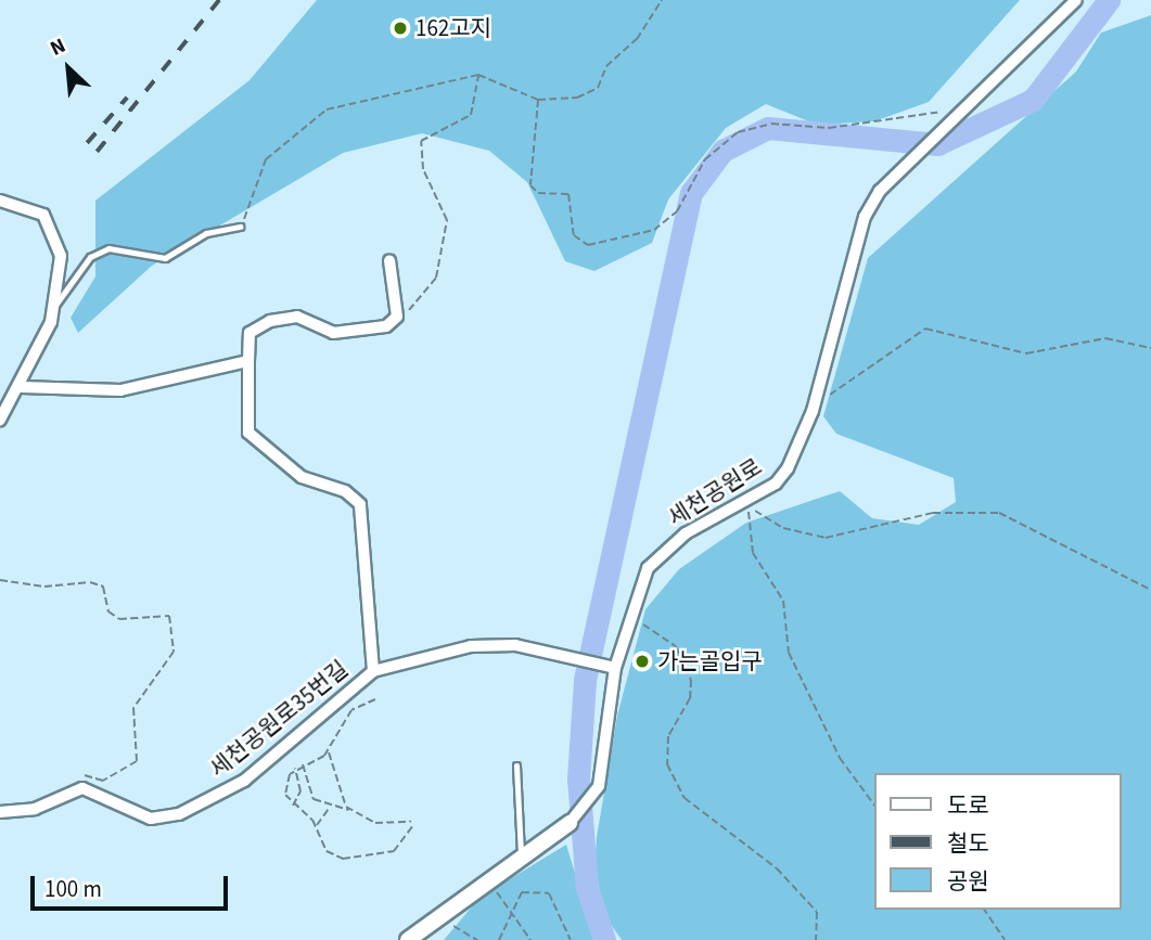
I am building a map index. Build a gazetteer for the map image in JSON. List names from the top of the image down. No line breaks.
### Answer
{"streets":{"street":["세천공원로","세천공원로35번길"]},"crossings":[["세천공원로","세천공원로35번길"]],"places":["162고지","가는골입구"],"legend":["도로","철도","공원"],"scale_bar":"100 m","north":"top left"}
